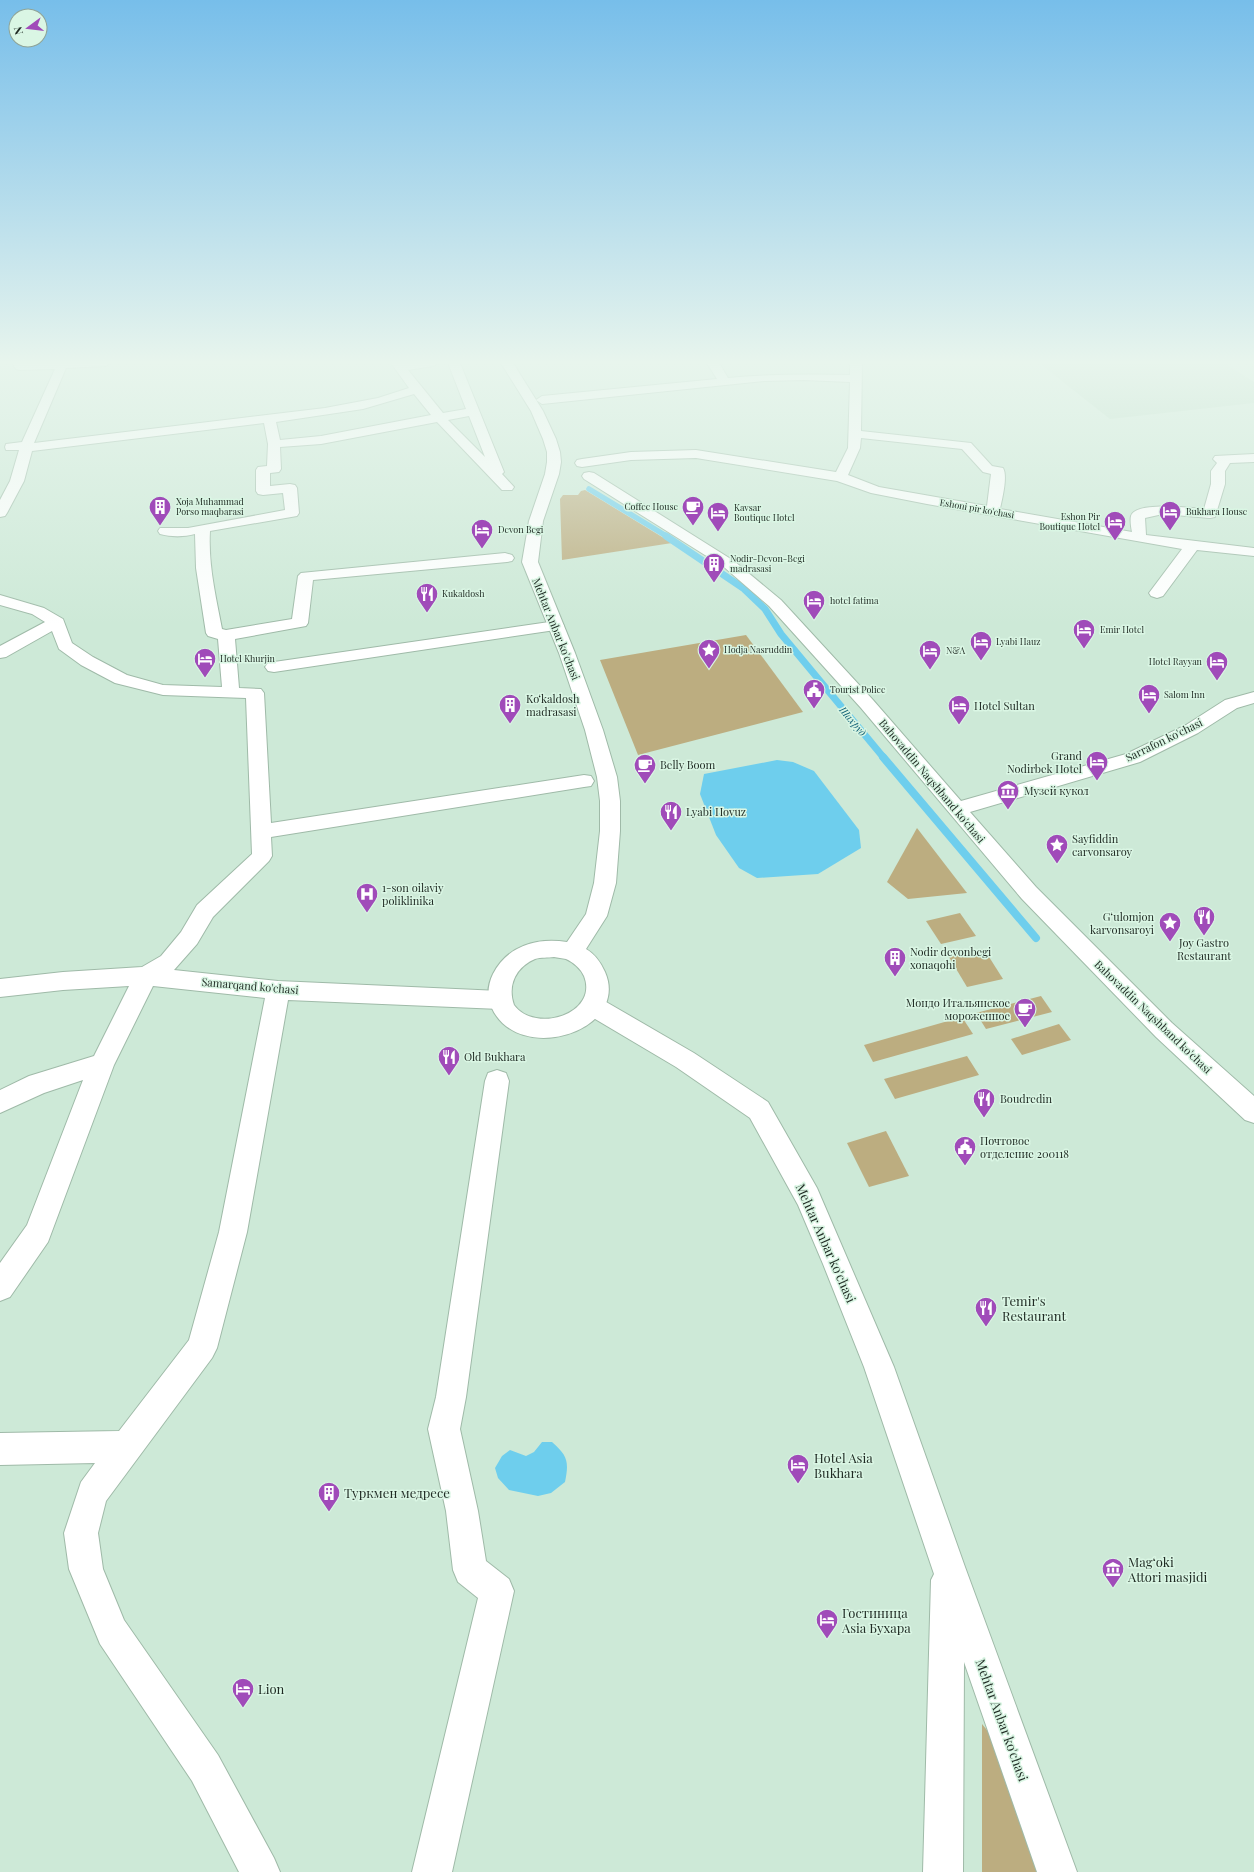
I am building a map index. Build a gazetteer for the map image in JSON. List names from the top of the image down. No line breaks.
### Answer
{"streets":{"street":["Eshoni pir ko'chasi","Mehtar Anbar ko'chasi","Sarrafon ko'chasi","Bahovaddin Naqshband ko'chasi","Samarqand ko'chasi"]},"crossings":[["Eshoni pir ko'chasi","Bahovaddin Naqshband ko'chasi"],["Mehtar Anbar ko'chasi","Samarqand ko'chasi"],["Sarrafon ko'chasi","Bahovaddin Naqshband ko'chasi"]],"water":["Шахруд"],"places":{"building":["Xoja Muhammad Porso maqbarasi","Nodir-Devon-Begi madrasasi","Koʻkaldosh madrasasi","Nodir devonbegi xonaqohi","Туркмен медресе"],"cafe":["Coffee House","Belly Boom","Мондо Итальянское мороженное"],"hotel":["Bukhara House","Kavsar Boutique Hotel","Eshon Pir Boutique Hotel","Devon Begi","hotel fatima","Emir Hotel","Lyabi Hauz","N&A","Hotel Khurjin","Hotel Rayyan","Salom Inn","Hotel Sultan","Grand Nodirbek Hotel","Hotel Asia Bukhara","Гостиница Asia Бухара","Lion"],"restaurant":["Kukaldosh","Lyabi Hovuz","Joy Gastro Restaurant","Old Bukhara","Boudredin","Temir's Restaurant"],"place":["Hodja Nasruddin","Sayfiddin carvonsaroy","Gʻulomjon karvonsaroyi"],"public building":["Tourist Police","Почтовое отделение 200118"],"museum":["Музей кукол","Magʻoki Attori masjidi"],"hospital":["1-son oilaviy poliklinika"]},"north":"left"}
